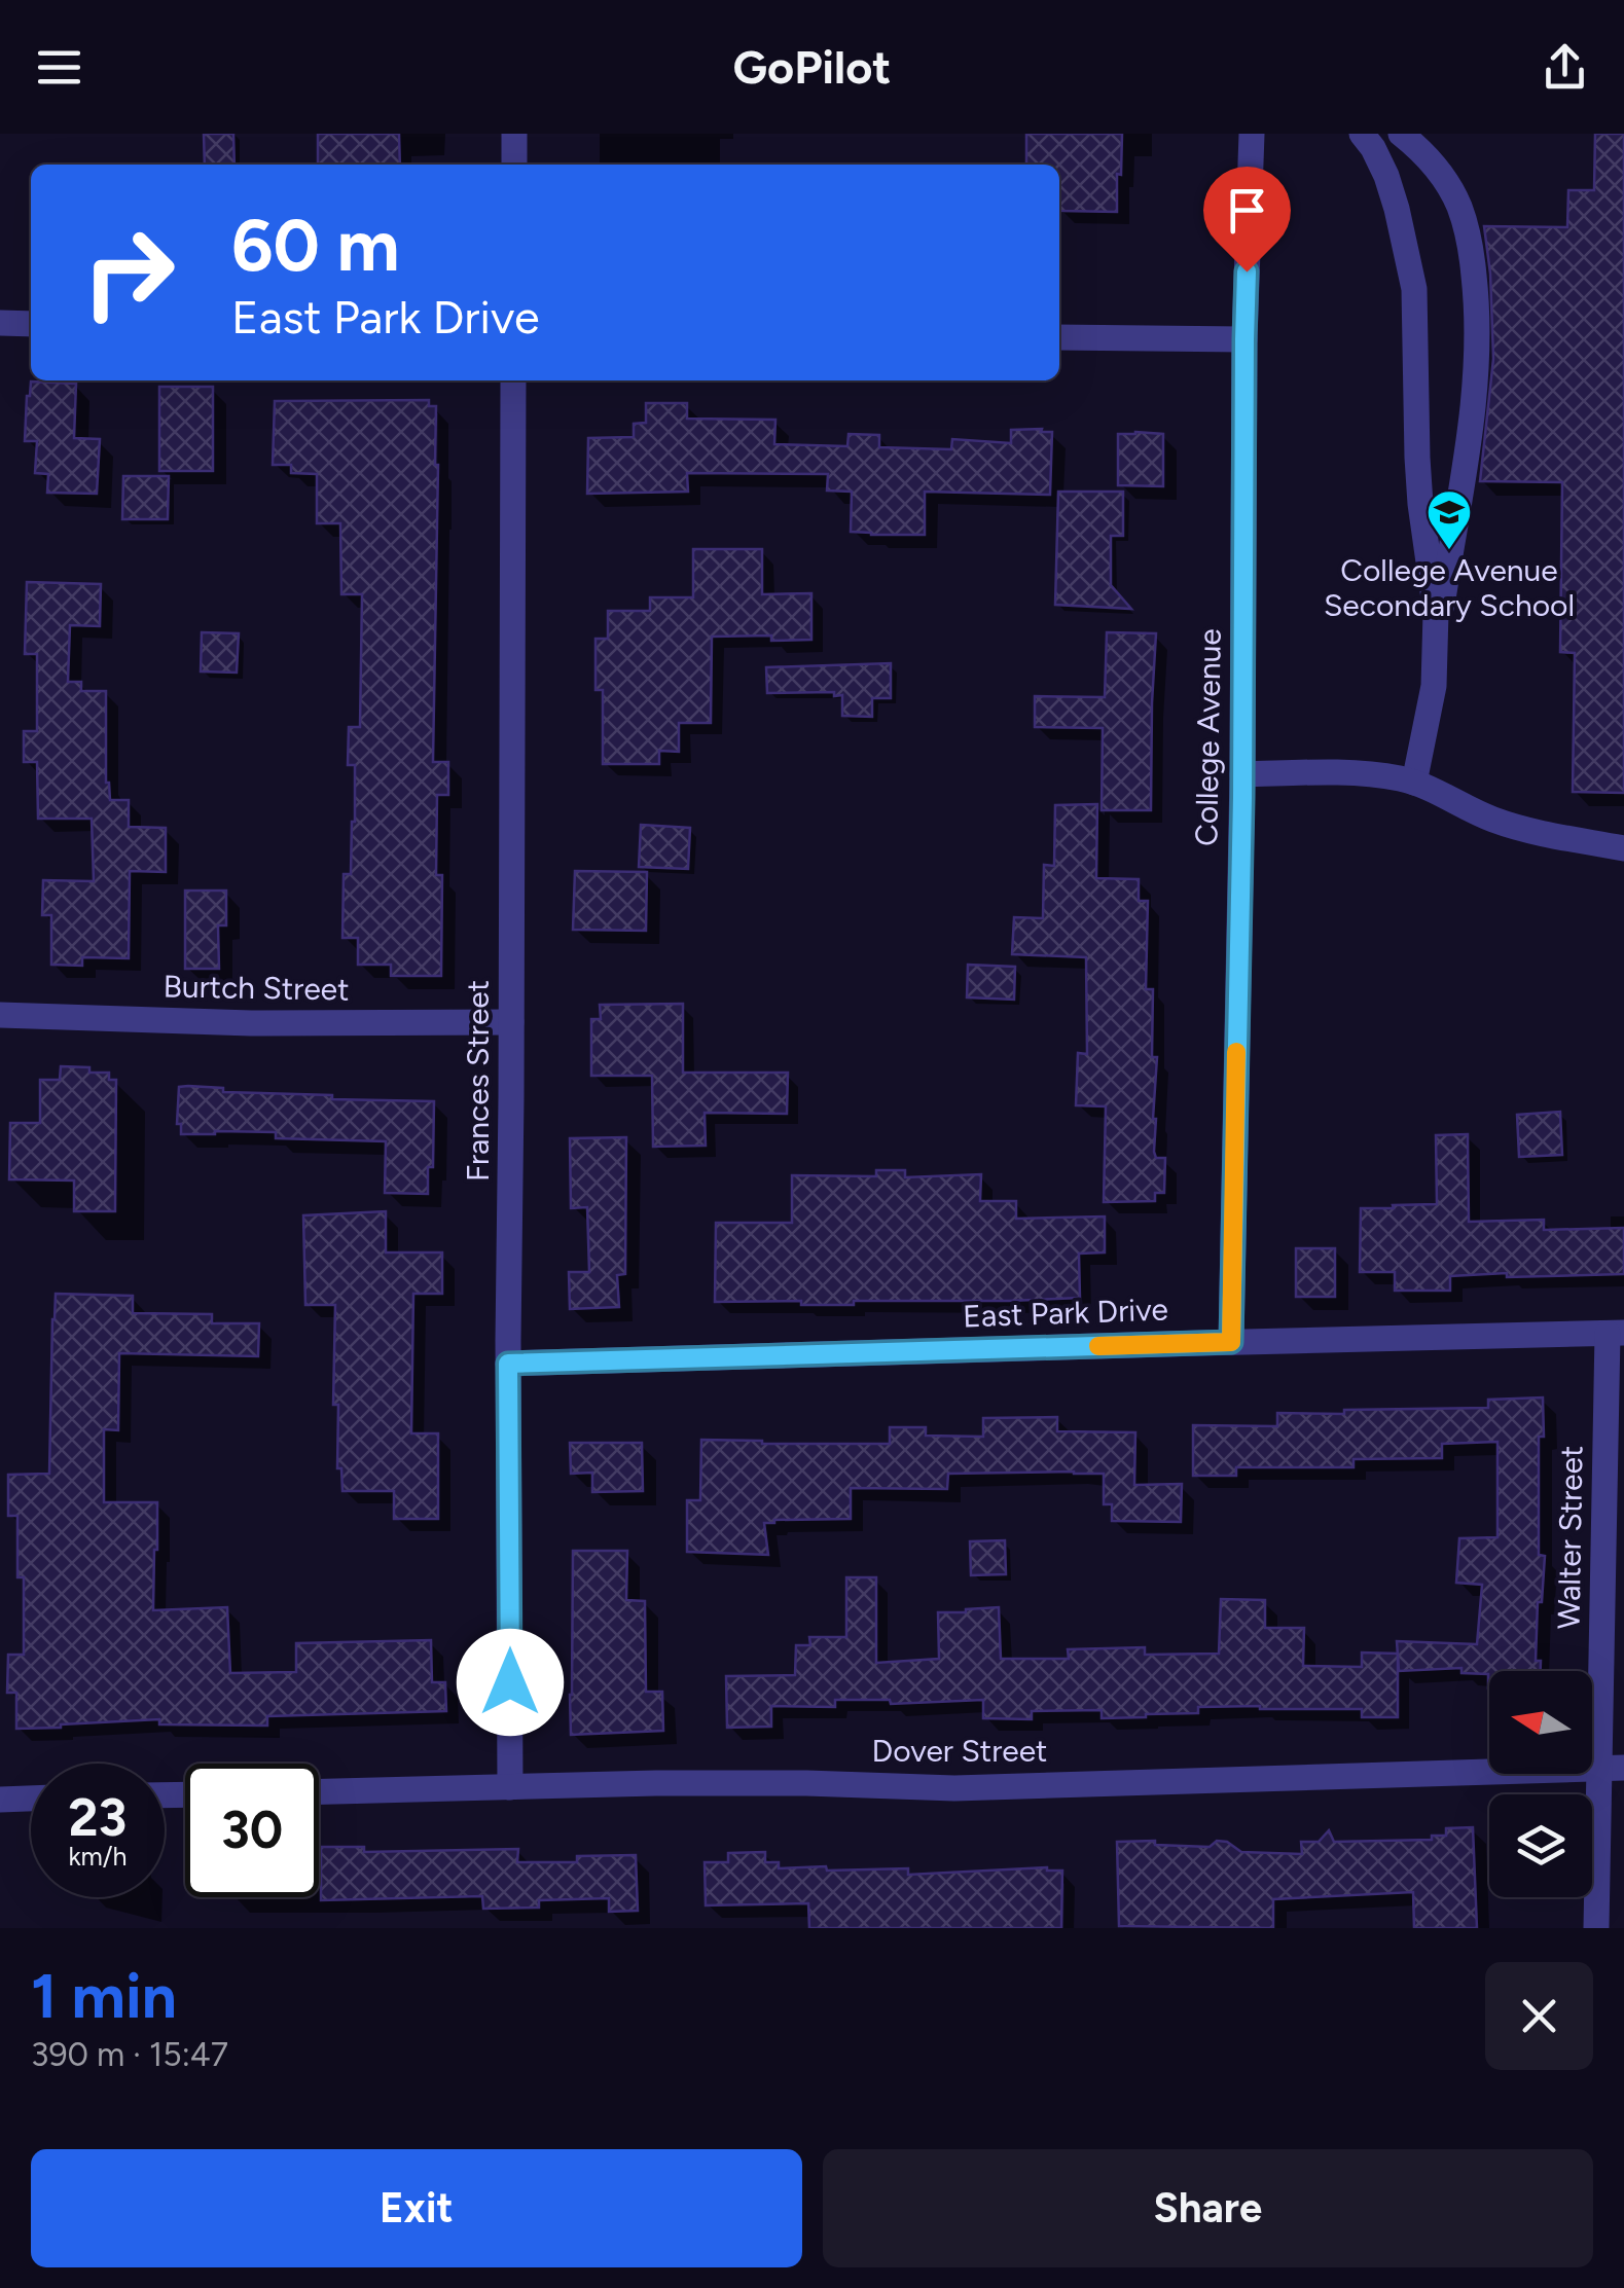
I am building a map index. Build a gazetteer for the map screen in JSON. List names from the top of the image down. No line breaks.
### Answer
{"streets":{"street":["College Avenue","Burtch Street","Frances Street","East Park Drive","Walter Street","Dover Street"]},"crossings":[["College Avenue","East Park Drive"],["Burtch Street","Frances Street"],["Frances Street","East Park Drive"],["Frances Street","Dover Street"],["East Park Drive","Walter Street"],["Walter Street","Dover Street"]],"places":{"school or university":["College Avenue Secondary School"]},"north":"left","page":{"header":"GoPilot","turn":["60 m","East Park Drive"],"speed":"23 km/h","limit":"30","heading":["1 min","390 m · 15:47"],"buttons":["Exit","Share"]}}
